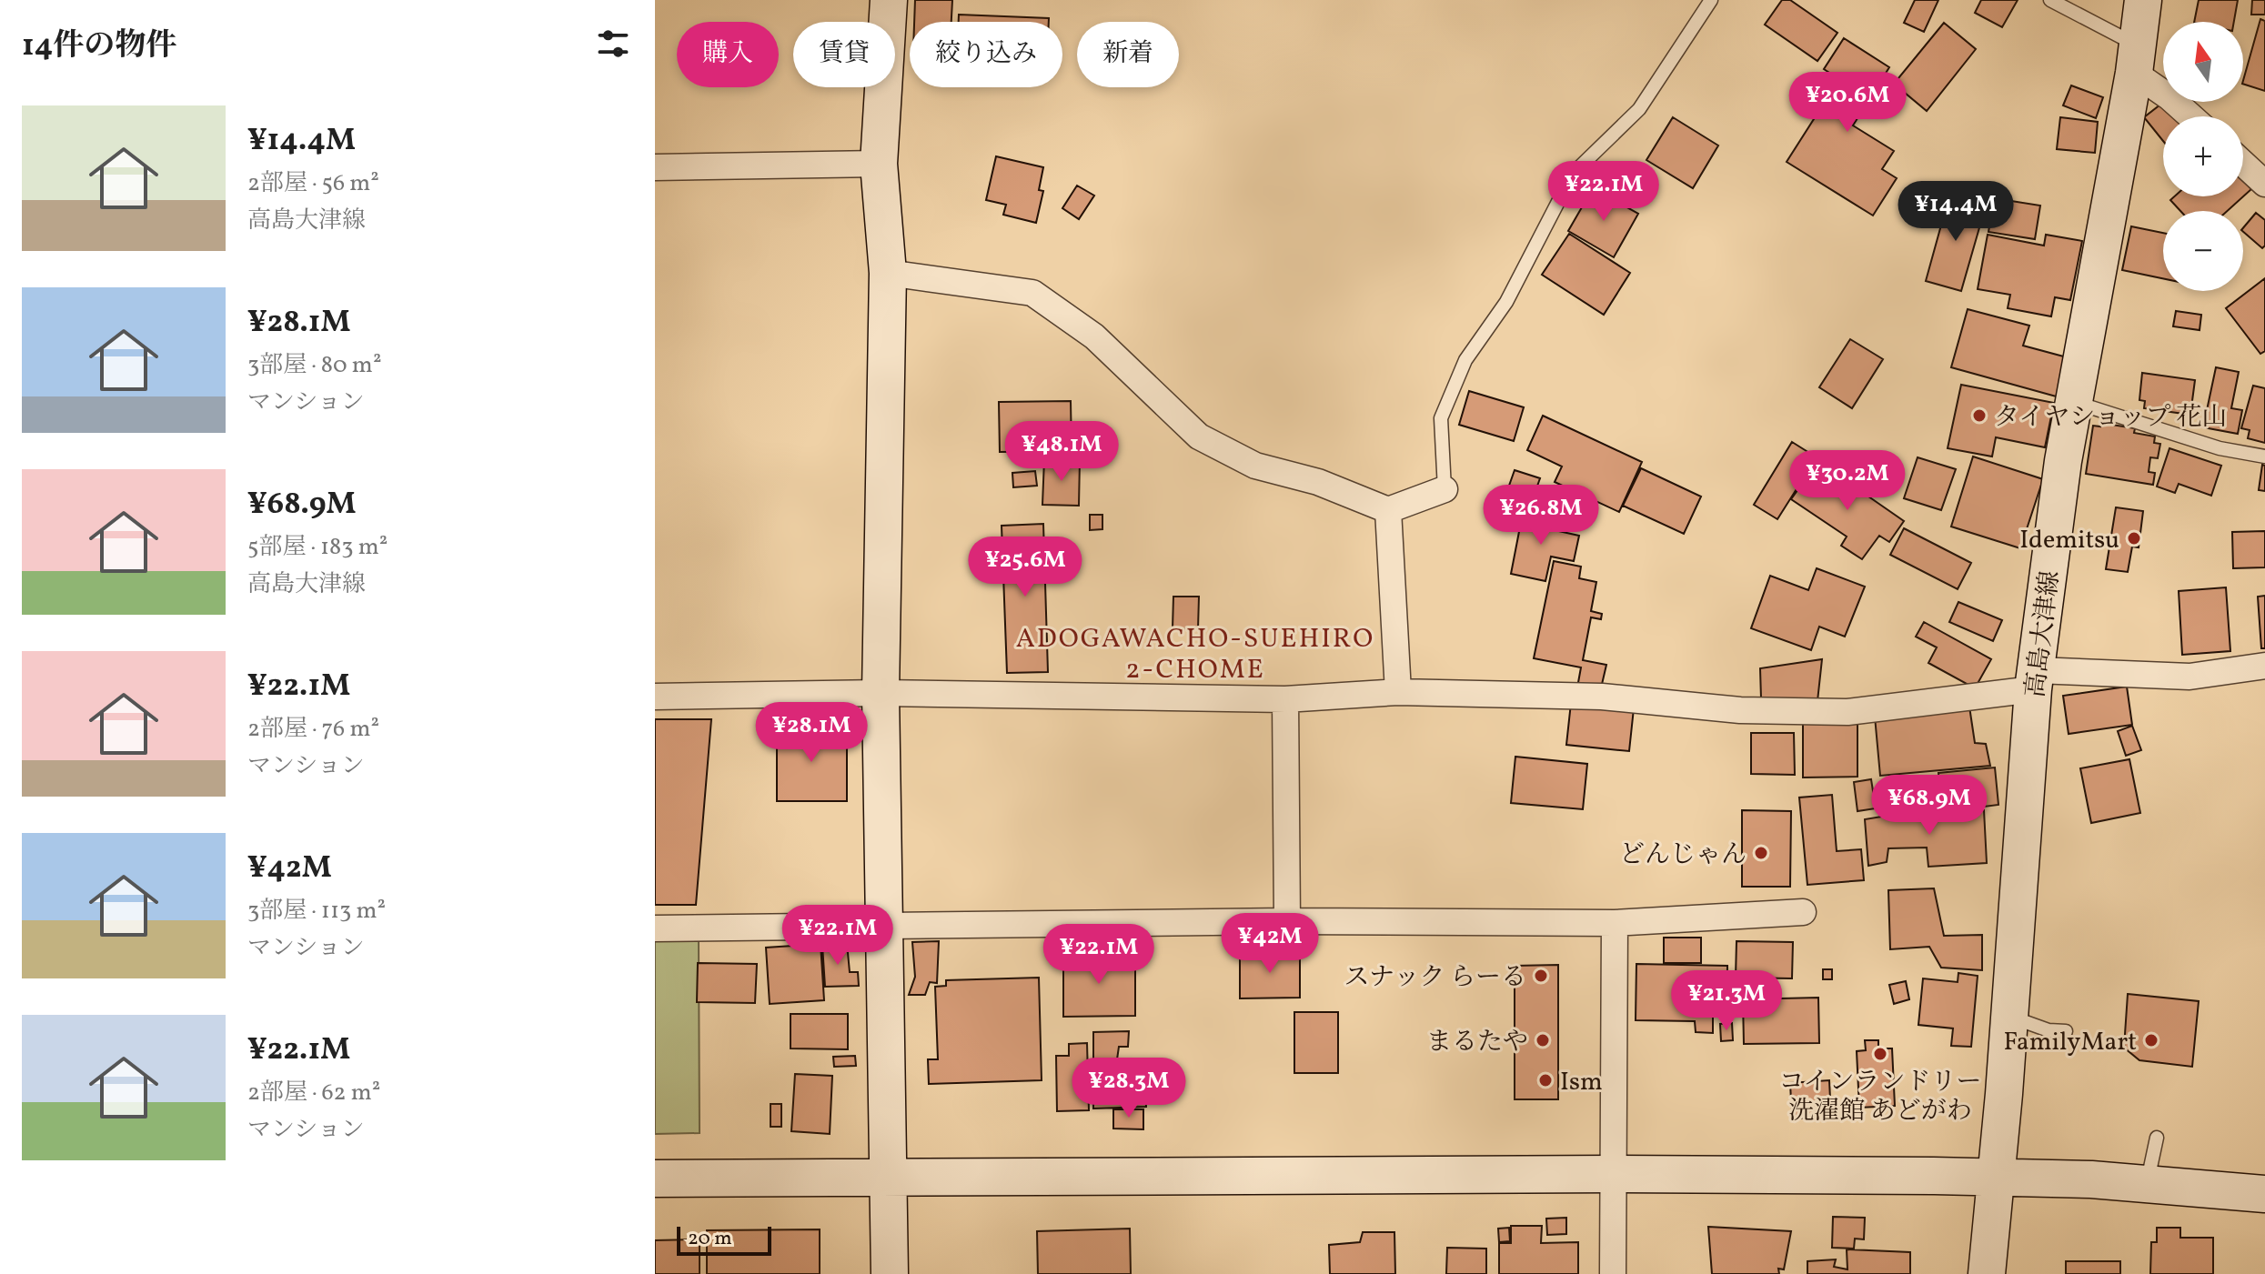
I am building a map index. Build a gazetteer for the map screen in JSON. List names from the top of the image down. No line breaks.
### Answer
{"streets":{"street":["高島大津線"]},"districts":["ADOGAWACHO-SUEHIRO 2-CHOME"],"places":["タイヤショップ 花山","Idemitsu","どんじゃん","スナック らーる","まるたや","FamilyMart","コインランドリー 洗濯館 あどがわ","Ism"],"scale_bar":"20 m","north":"top","page":{"heading":"14件の物件","map_buttons":["+","−"],"chip":["購入","賃貸","絞り込み","新着"],"price":["¥20.6M","¥22.1M","¥14.4M","¥48.1M","¥30.2M","¥26.8M","¥25.6M","¥28.1M","¥68.9M","¥22.1M","¥42M","¥22.1M","¥21.3M","¥28.3M"],"list":[{"name":"¥14.4M","note":"2部屋 · 56 m² · 高島大津線"},{"name":"¥28.1M","note":"3部屋 · 80 m² · マンション"},{"name":"¥68.9M","note":"5部屋 · 183 m² · 高島大津線"},{"name":"¥22.1M","note":"2部屋 · 76 m² · マンション"},{"name":"¥42M","note":"3部屋 · 113 m² · マンション"},{"name":"¥22.1M","note":"2部屋 · 62 m² · マンション"}],"scale":"20 m"}}
